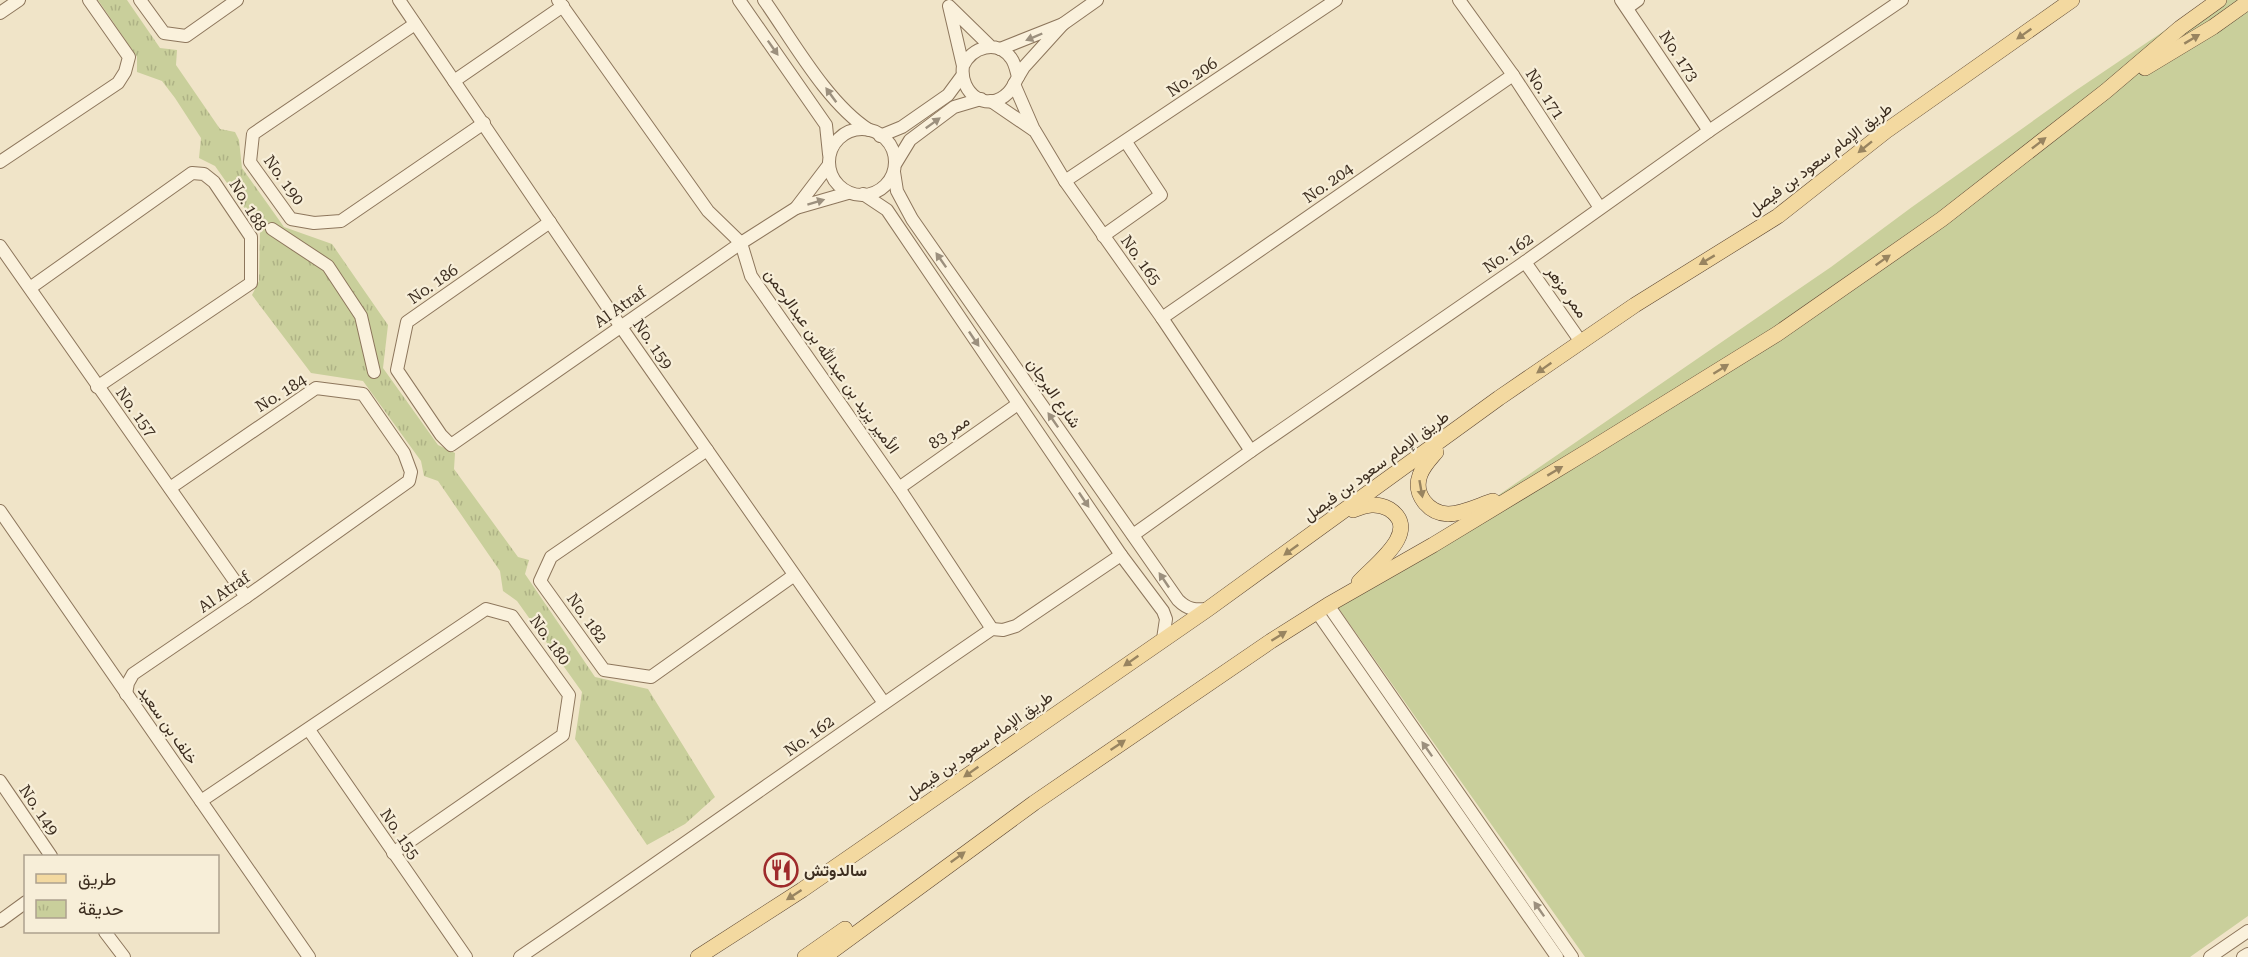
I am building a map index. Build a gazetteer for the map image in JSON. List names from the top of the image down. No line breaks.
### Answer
{"streets":{"main road":["طريق الإمام سعود بن فيصل"],"street":["No. 173","No. 206","No. 171","No. 190","No. 204","No. 188","No. 162","No. 165","No. 186","ممر مزهر","Al Atraf","No. 159","الأمير يزيد بن عبدالله بن عبدالرحمن","No. 184","شارع البرجان","No. 157","ممر 83","No. 182","No. 180","خلف بن سعيد","No. 149","No. 155"]},"crossings":[["No. 173","No. 162"],["No. 206","No. 165"],["No. 171","No. 204"],["No. 171","No. 162"],["طريق الإمام سعود بن فيصل","ممر مزهر"],["طريق الإمام سعود بن فيصل","شارع البرجان"],["No. 190","No. 159"],["No. 204","No. 165"],["No. 188","No. 157"],["No. 162","No. 165"],["No. 162","ممر مزهر"],["No. 162","No. 159"],["No. 162","الأمير يزيد بن عبدالله بن عبدالرحمن"],["No. 162","شارع البرجان"],["No. 186","Al Atraf"],["No. 186","No. 159"],["Al Atraf","No. 159"],["Al Atraf","الأمير يزيد بن عبدالله بن عبدالرحمن"],["Al Atraf","No. 184"],["Al Atraf","No. 157"],["Al Atraf","خلف بن سعيد"],["No. 159","No. 182"],["الأمير يزيد بن عبدالله بن عبدالرحمن","ممر 83"],["No. 184","No. 157"],["No. 180","خلف بن سعيد"],["No. 180","No. 155"]],"places":{"restaurant":["سالدوتش"]},"legend":["طريق","حديقة"]}
